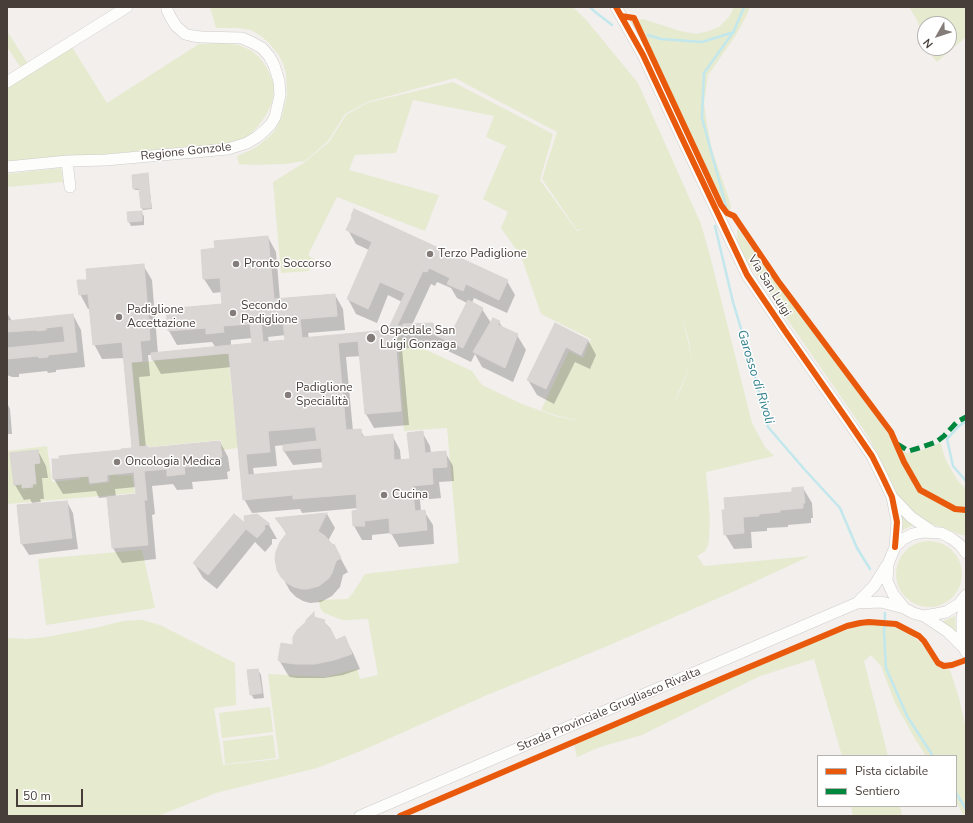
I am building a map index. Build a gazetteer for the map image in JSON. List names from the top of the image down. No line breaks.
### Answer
{"streets":{"street":["Regione Gonzole","Via San Luigi","Strada Provinciale Grugliasco Rivalta"]},"water":["Garosso di Rivoli"],"places":["Terzo Padiglione","Pronto Soccorso","Secondo Padiglione","Padiglione Accettazione","Ospedale San Luigi Gonzaga","Padiglione Specialità","Oncologia Medica","Cucina"],"legend":["Pista ciclabile","Sentiero"],"scale_bar":"50 m","north":"bottom left"}
